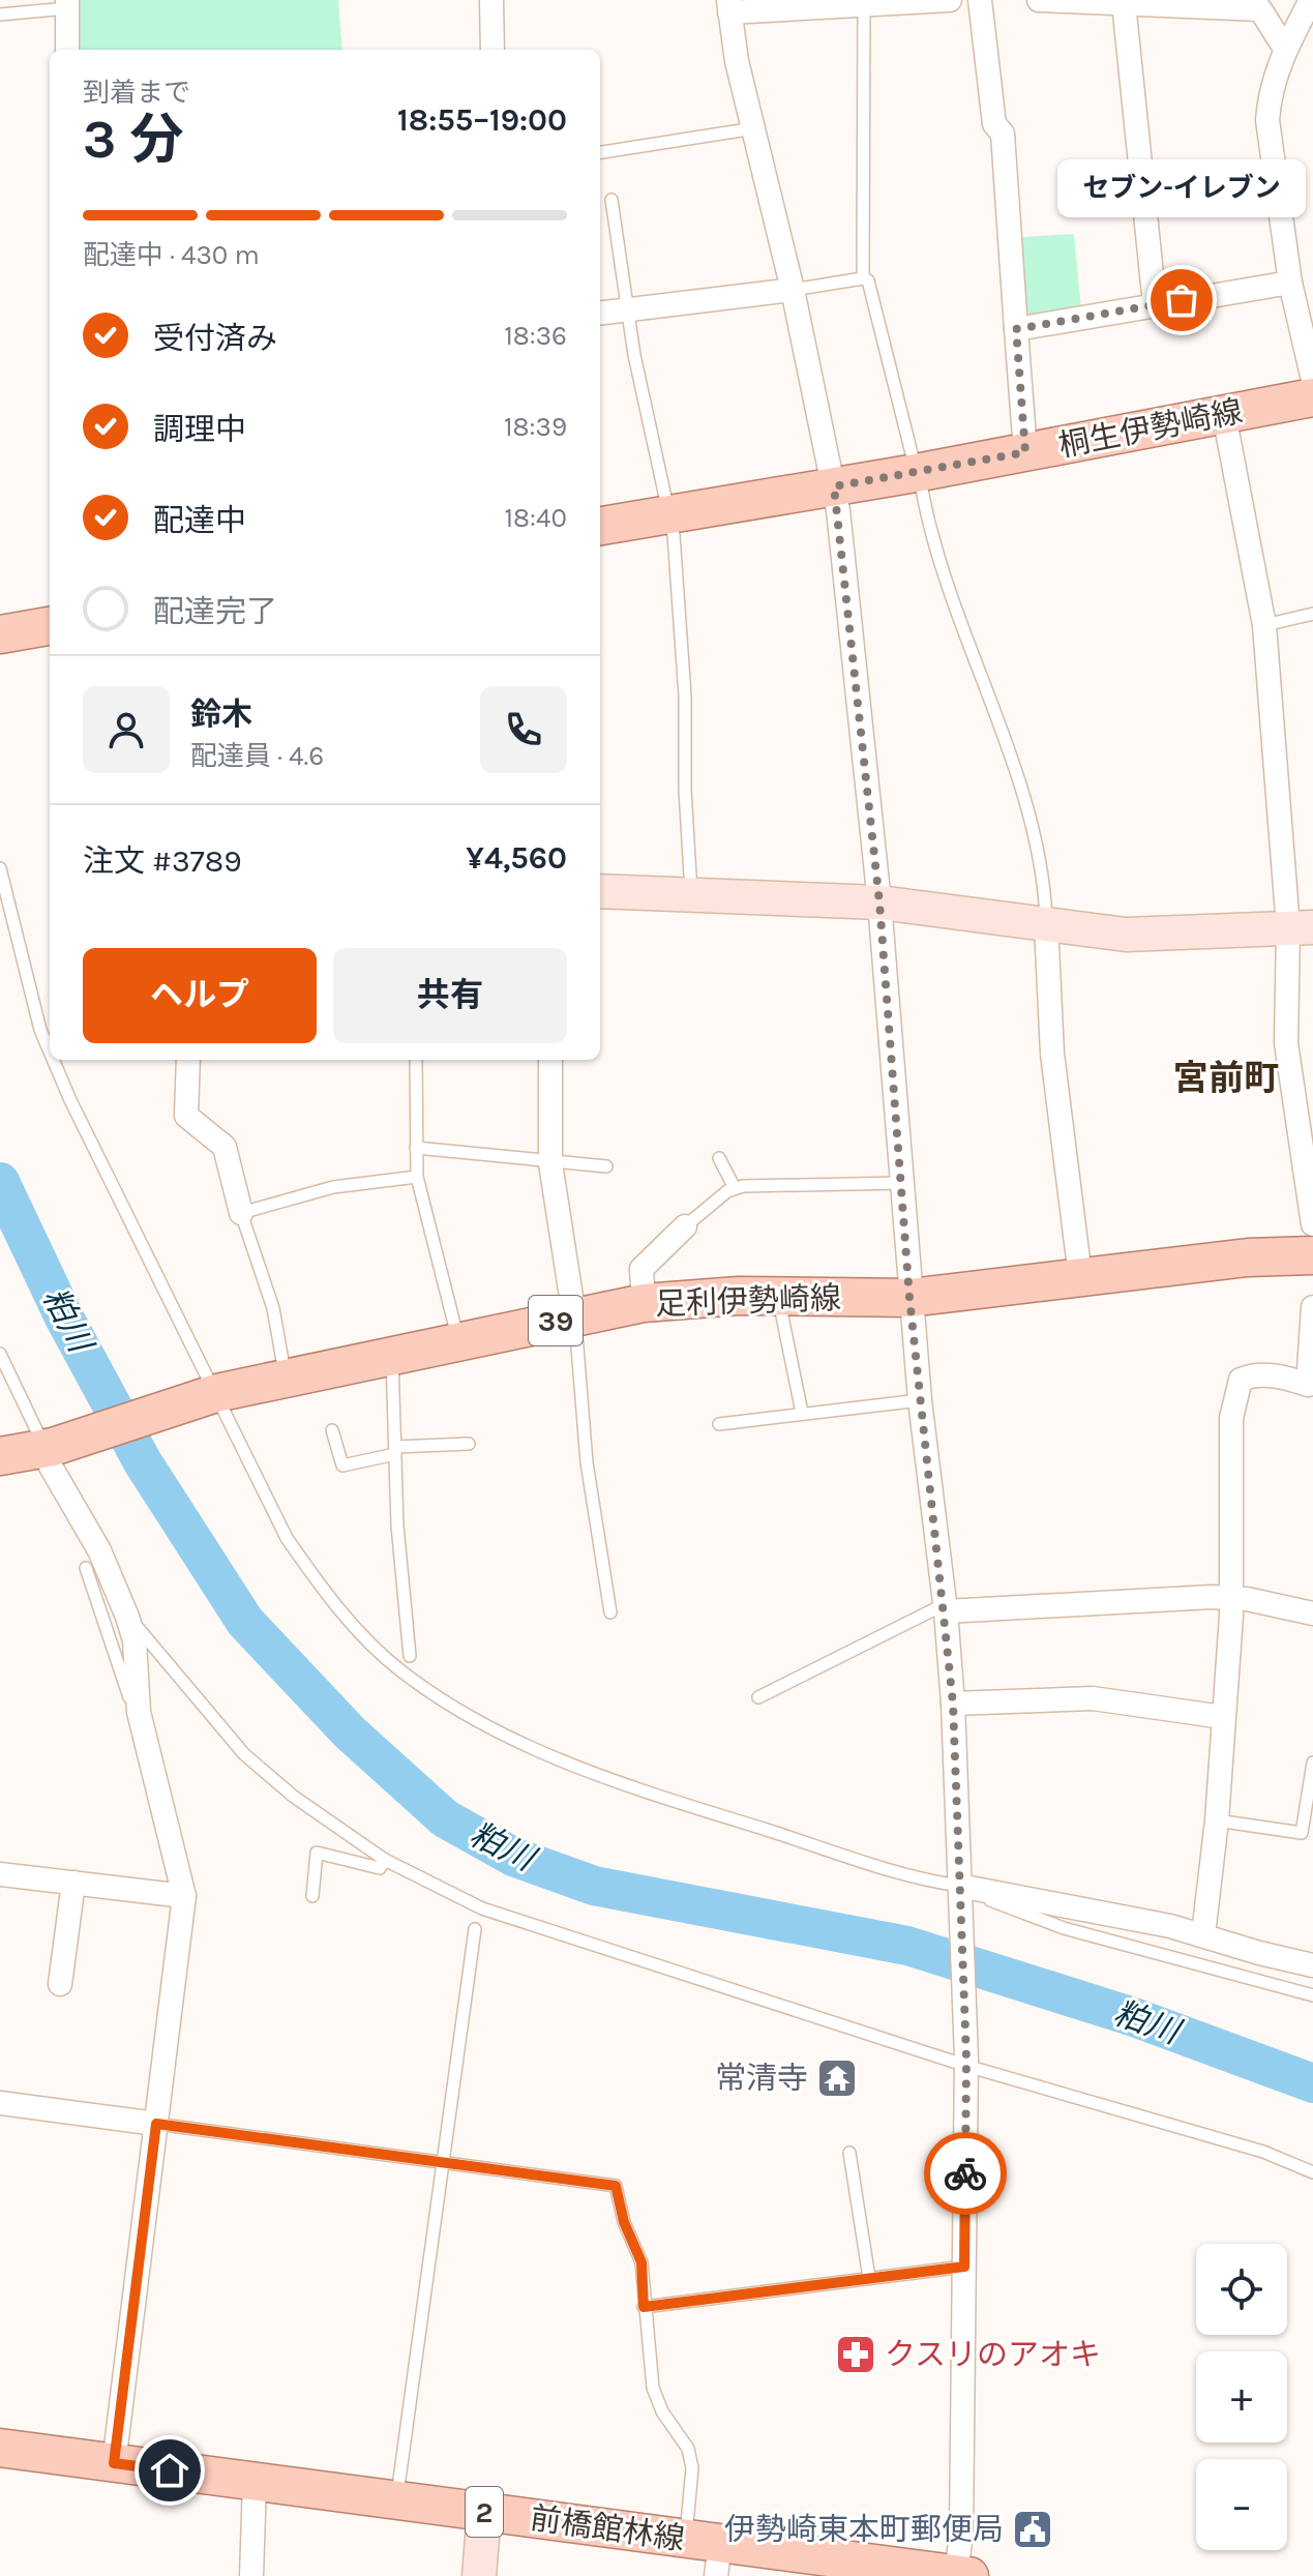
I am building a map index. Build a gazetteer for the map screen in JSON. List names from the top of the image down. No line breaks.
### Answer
{"streets":{"main road":["桐生伊勢崎線","足利伊勢崎線","39","2","前橋館林線"]},"districts":["宮前町"],"water":["粕川"],"places":{"other":["セブン-イレブン"],"temple":["常清寺"],"pharmacy":["クスリのアオキ"],"public building":["伊勢崎東本町郵便局"]},"page":{"heading":["3 分","到着まで","18:55–19:00"],"panel":["鈴木","配達員 · 4.6","注文 #3789","¥4,560"],"bubble":"セブン-イレブン","bar":"配達中 · 430 m","list":[["受付済み","18:36"],["調理中","18:39"],["配達中","18:40"],"配達完了"],"buttons":["ヘルプ","共有"],"map_buttons":["+","−"]}}
